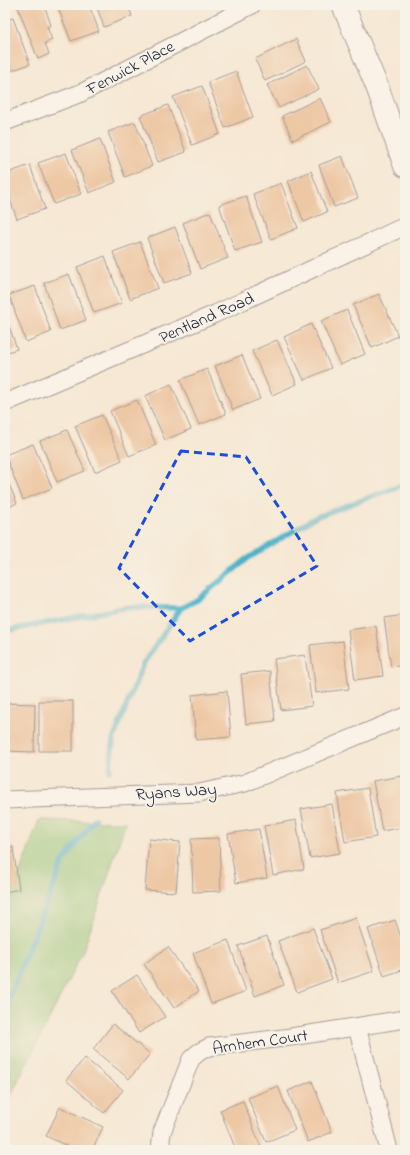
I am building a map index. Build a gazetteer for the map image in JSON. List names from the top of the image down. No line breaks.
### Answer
{"streets":{"street":["Fenwick Place","Pentland Road","Ryans Way","Arnhem Court"]}}
